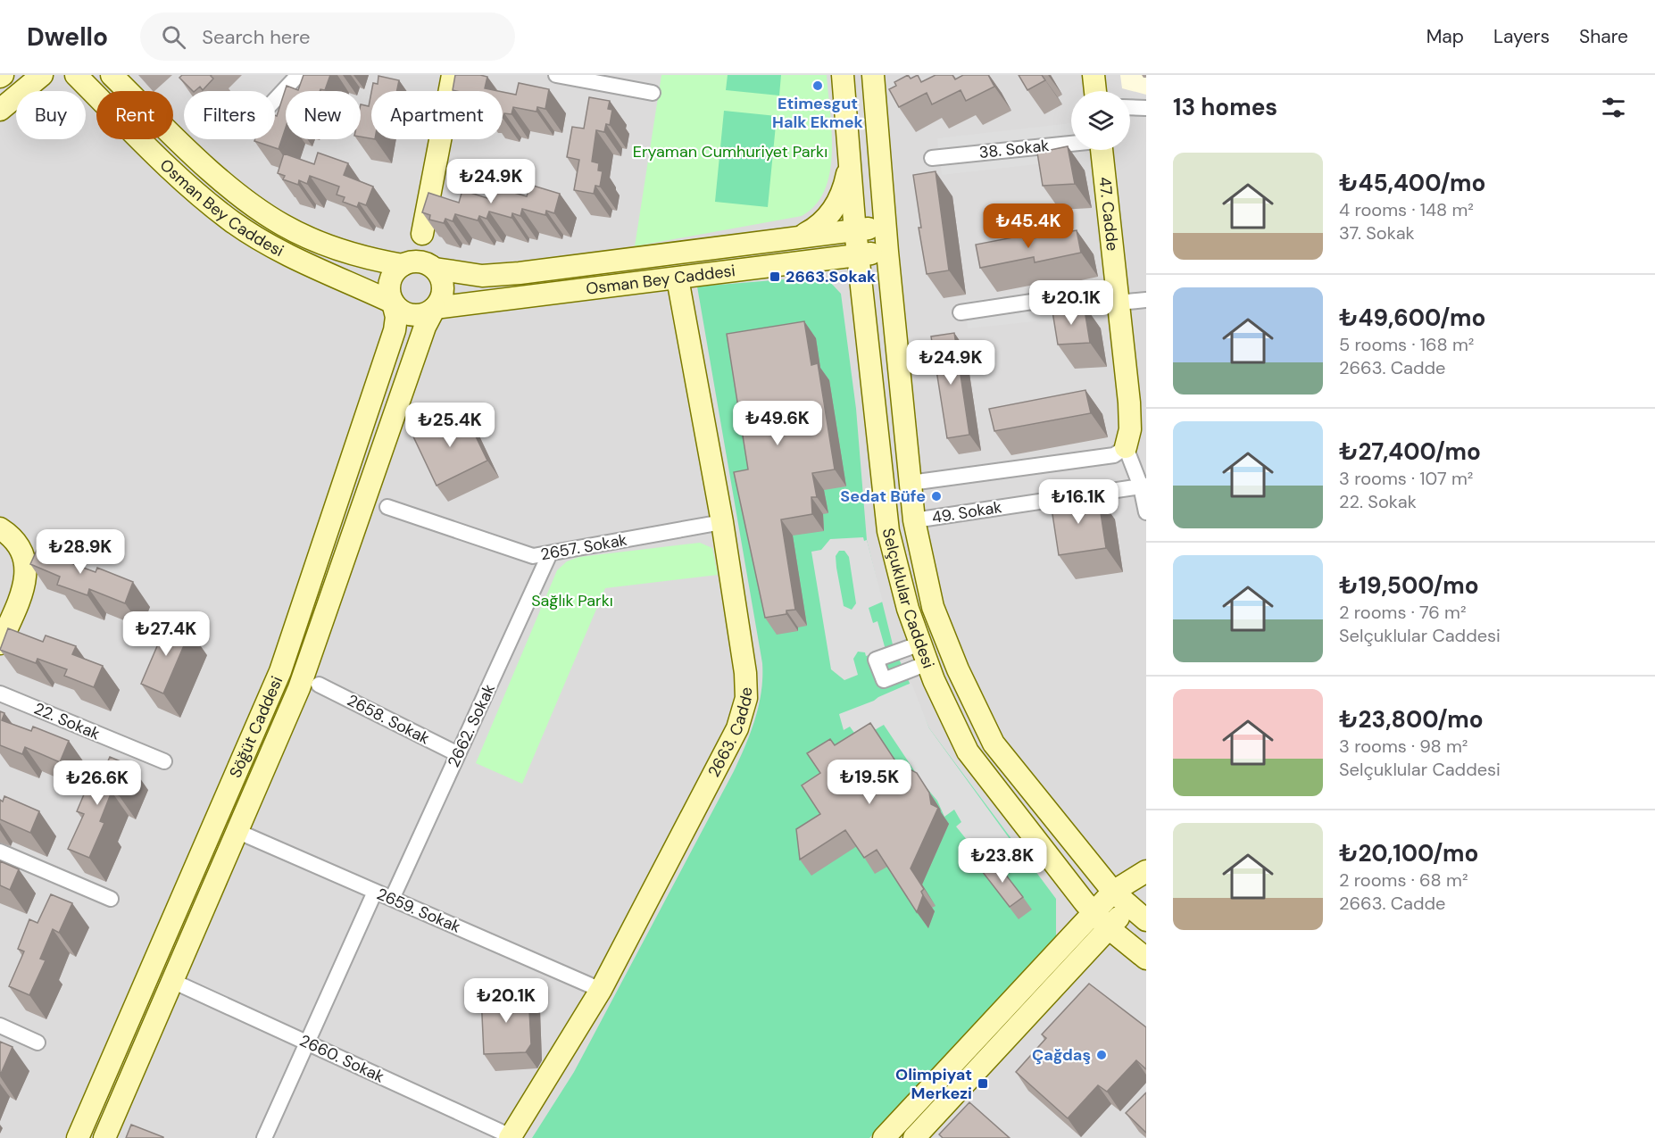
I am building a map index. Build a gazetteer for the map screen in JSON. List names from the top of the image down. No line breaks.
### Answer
{"streets":{"main road":["Osman Bey Caddesi","47. Cadde","Selçuklular Caddesi","Söğüt Caddesi","2663. Cadde"],"street":["38. Sokak","49. Sokak","2657. Sokak","2658. Sokak","22. Sokak","2662. Sokak","2659. Sokak","2660. Sokak"]},"crossings":[["Osman Bey Caddesi","Selçuklular Caddesi"],["Osman Bey Caddesi","Söğüt Caddesi"],["Osman Bey Caddesi","2663. Cadde"],["49. Sokak","Selçuklular Caddesi"],["2657. Sokak","2662. Sokak"],["2657. Sokak","2663. Cadde"],["2658. Sokak","2662. Sokak"],["2662. Sokak","2659. Sokak"],["Söğüt Caddesi","2659. Sokak"],["Söğüt Caddesi","2660. Sokak"],["2663. Cadde","2659. Sokak"],["2663. Cadde","2660. Sokak"]],"parks":["Eryaman Cumhuriyet Parkı","Sağlık Parkı"],"places":{"other":["Etimesgut Halk Ekmek","Sedat Büfe","Çağdaş"],"transit":["2663.Sokak","Olimpiyat Merkezi"]},"page":{"header":"Dwello","search":"Search here","nav":["Map","Layers","Share"],"heading":"13 homes","chip":["Buy","Rent","Filters","New","Apartment"],"list":[{"name":"₺45,400/mo","note":"4 rooms · 148 m² · 37. Sokak"},{"name":"₺49,600/mo","note":"5 rooms · 168 m² · 2663. Cadde"},{"name":"₺27,400/mo","note":"3 rooms · 107 m² · 22. Sokak"},{"name":"₺19,500/mo","note":"2 rooms · 76 m² · Selçuklular Caddesi"},{"name":"₺23,800/mo","note":"3 rooms · 98 m² · Selçuklular Caddesi"},{"name":"₺20,100/mo","note":"2 rooms · 68 m² · 2663. Cadde"}],"price":["₺24.9K","₺45.4K","₺20.1K","₺24.9K","₺49.6K","₺25.4K","₺16.1K","₺28.9K","₺27.4K","₺19.5K","₺26.6K","₺23.8K","₺20.1K"]}}
